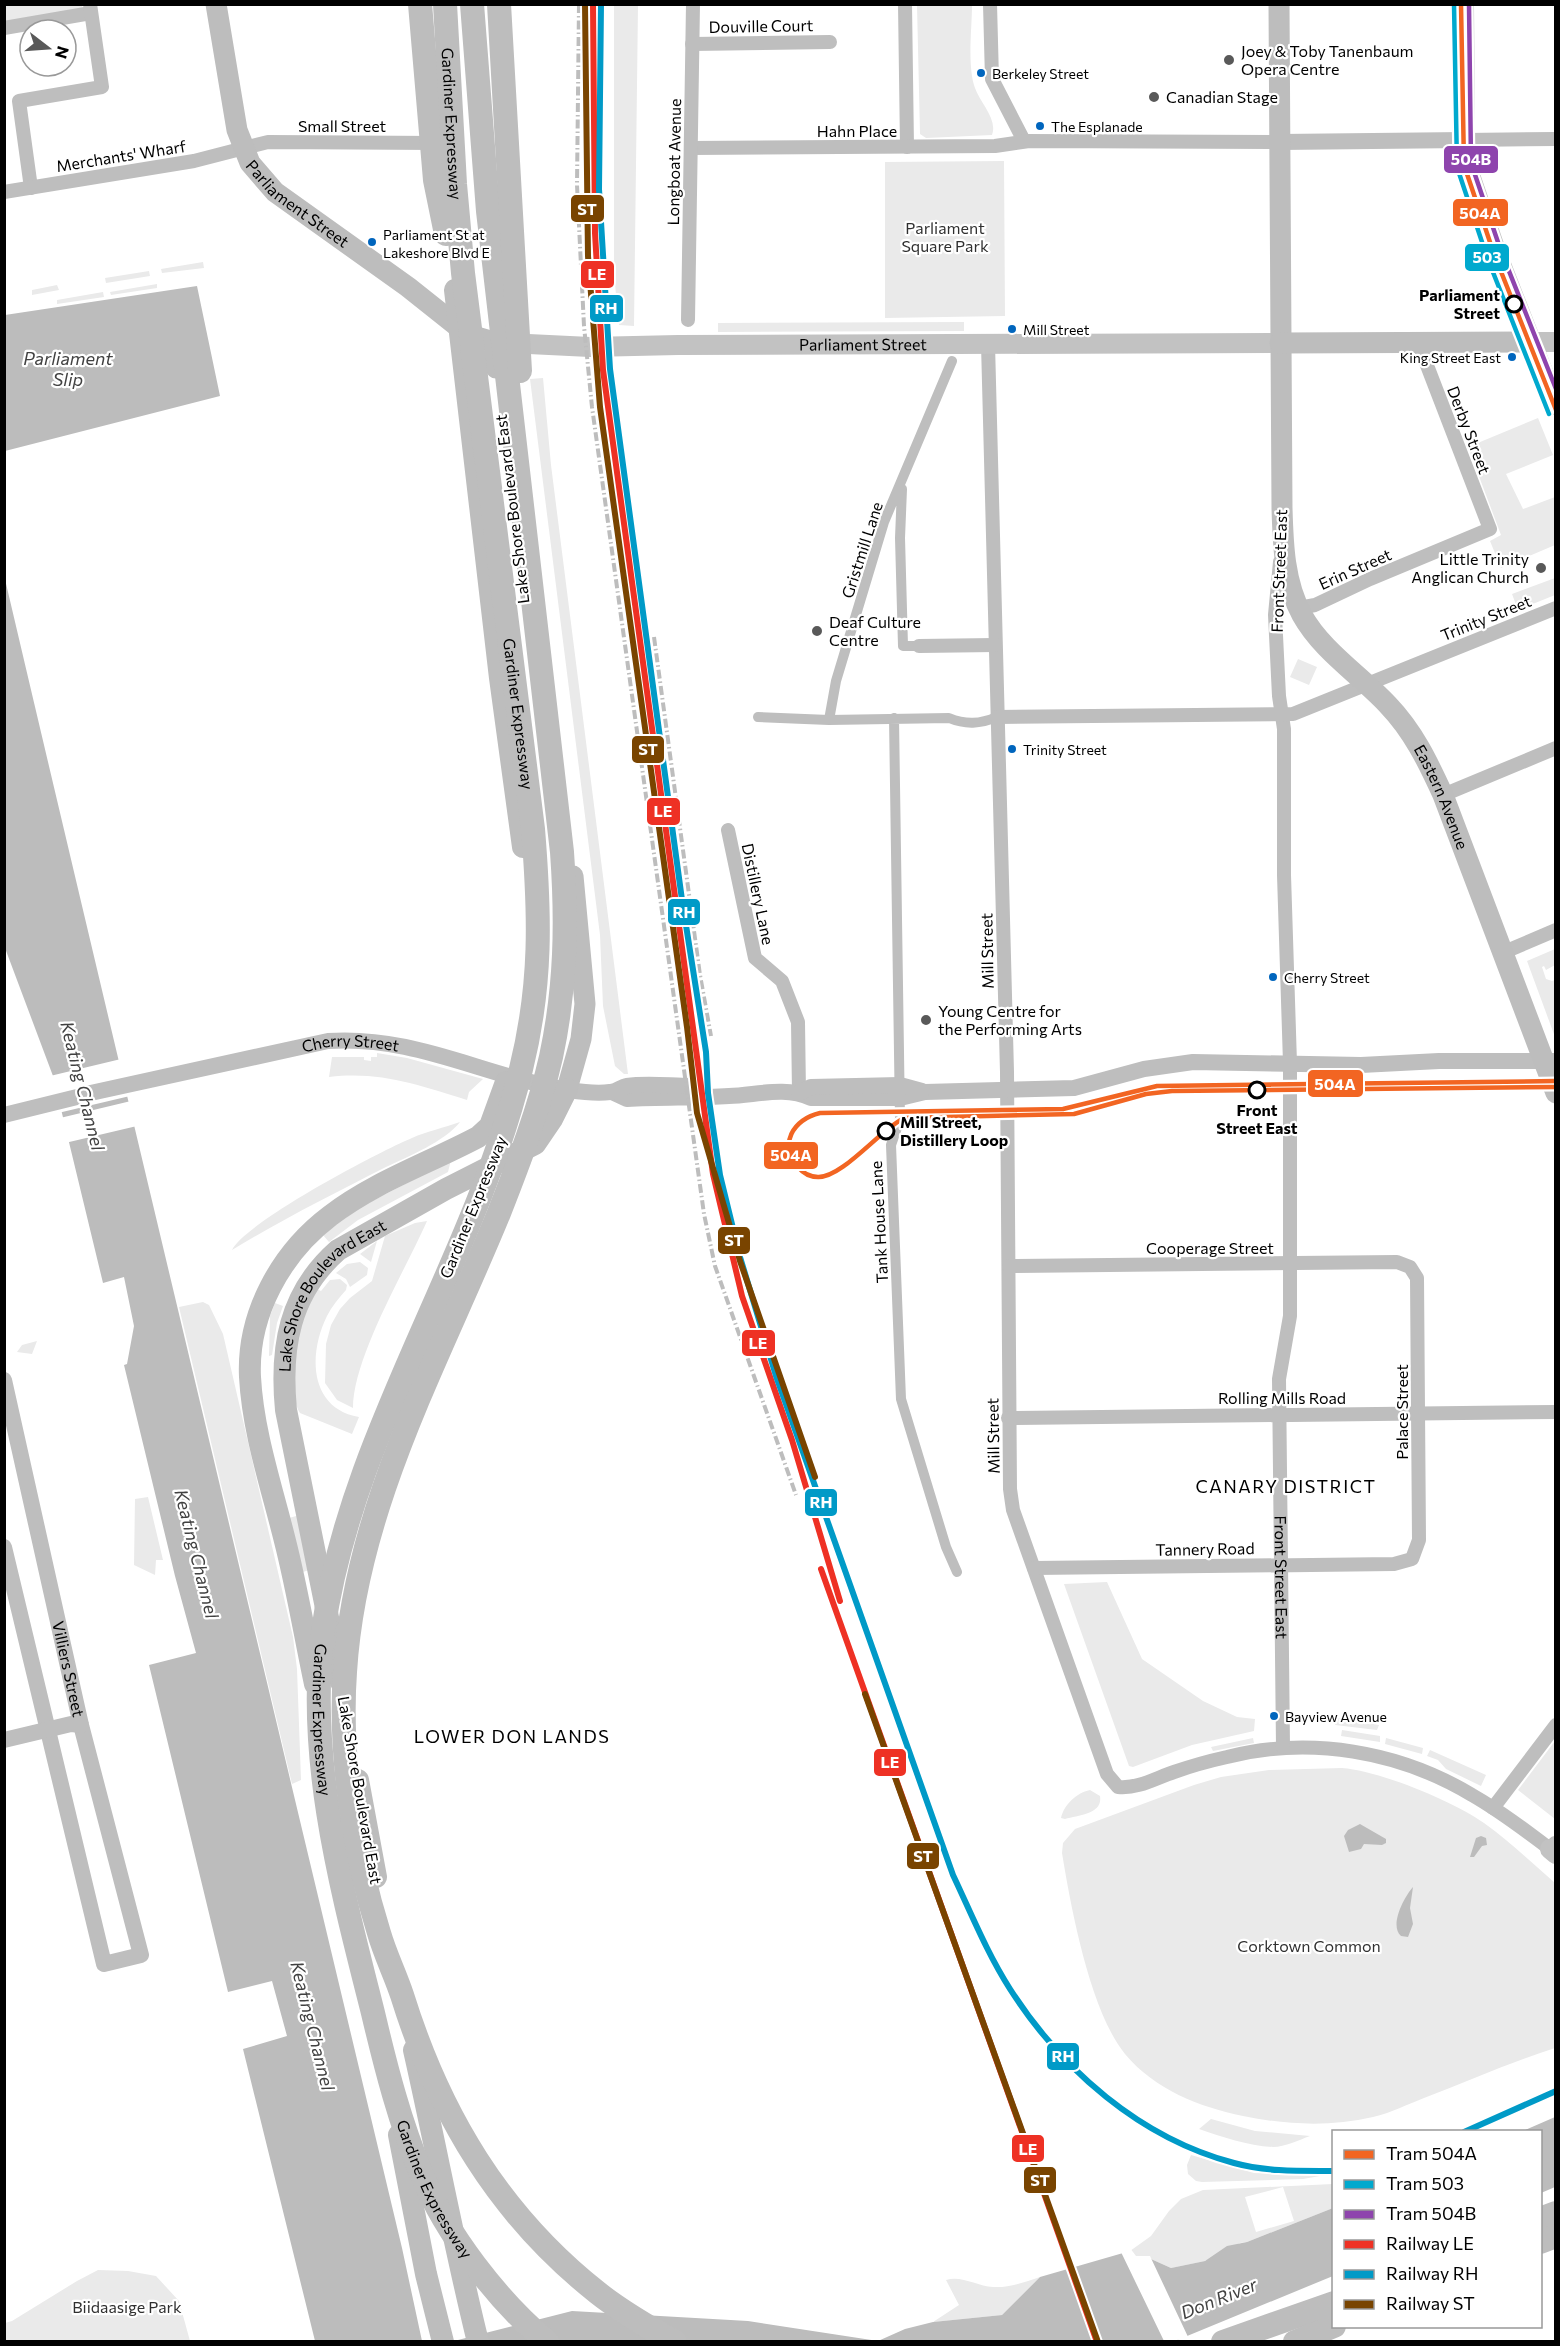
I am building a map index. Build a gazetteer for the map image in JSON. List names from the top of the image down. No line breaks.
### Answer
{"streets":{"highway":["Gardiner Expressway","Lake Shore Boulevard East"],"main road":["Parliament Street","Front Street East","Eastern Avenue"],"street":["Douville Court","Small Street","Hahn Place","Merchants' Wharf","Longboat Avenue","Derby Street","Gristmill Lane","Erin Street","Trinity Street","Distillery Lane","Mill Street","Cherry Street","Tank House Lane","Cooperage Street","Rolling Mills Road","Palace Street","Tannery Road","Villiers Street"]},"crossings":[["Douville Court","Longboat Avenue"],["Small Street","Merchants' Wharf"],["Small Street","Parliament Street"],["Small Street","Lake Shore Boulevard East"],["Hahn Place","Longboat Avenue"],["Merchants' Wharf","Parliament Street"],["Parliament Street","Derby Street"],["Parliament Street","Lake Shore Boulevard East"],["Parliament Street","Front Street East"],["Parliament Street","Mill Street"],["Derby Street","Erin Street"],["Lake Shore Boulevard East","Cherry Street"],["Gristmill Lane","Trinity Street"],["Erin Street","Eastern Avenue"],["Front Street East","Trinity Street"],["Front Street East","Eastern Avenue"],["Front Street East","Mill Street"],["Front Street East","Cherry Street"],["Front Street East","Cooperage Street"],["Front Street East","Rolling Mills Road"],["Front Street East","Tannery Road"],["Trinity Street","Eastern Avenue"],["Trinity Street","Mill Street"],["Trinity Street","Tank House Lane"],["Eastern Avenue","Cherry Street"],["Distillery Lane","Cherry Street"],["Mill Street","Cherry Street"],["Mill Street","Cooperage Street"],["Mill Street","Rolling Mills Road"],["Mill Street","Tannery Road"],["Cherry Street","Tank House Lane"],["Cooperage Street","Palace Street"],["Rolling Mills Road","Palace Street"],["Palace Street","Tannery Road"]],"districts":["CANARY DISTRICT","LOWER DON LANDS"],"water":["Parliament Slip","Keating Channel","Don River"],"parks":["Parliament Square Park","Corktown Common","Biidaasige Park"],"places":["Joey & Toby Tanenbaum Opera Centre","Berkeley Street","Canadian Stage","The Esplanade","Parliament St at Lakeshore Blvd E","Parliament Street","Mill Street","King Street East","Little Trinity Anglican Church","Deaf Culture Centre","Trinity Street","Cherry Street","Young Centre for the Performing Arts","Front Street East","Mill Street, Distillery Loop","Bayview Avenue"],"lines":["tram line 504A","tram line 503","tram line 504B","rail line LE","rail line RH","rail line ST"],"legend":["Tram 504A","Tram 503","Tram 504B","Railway LE","Railway RH","Railway ST"],"north":"right"}
